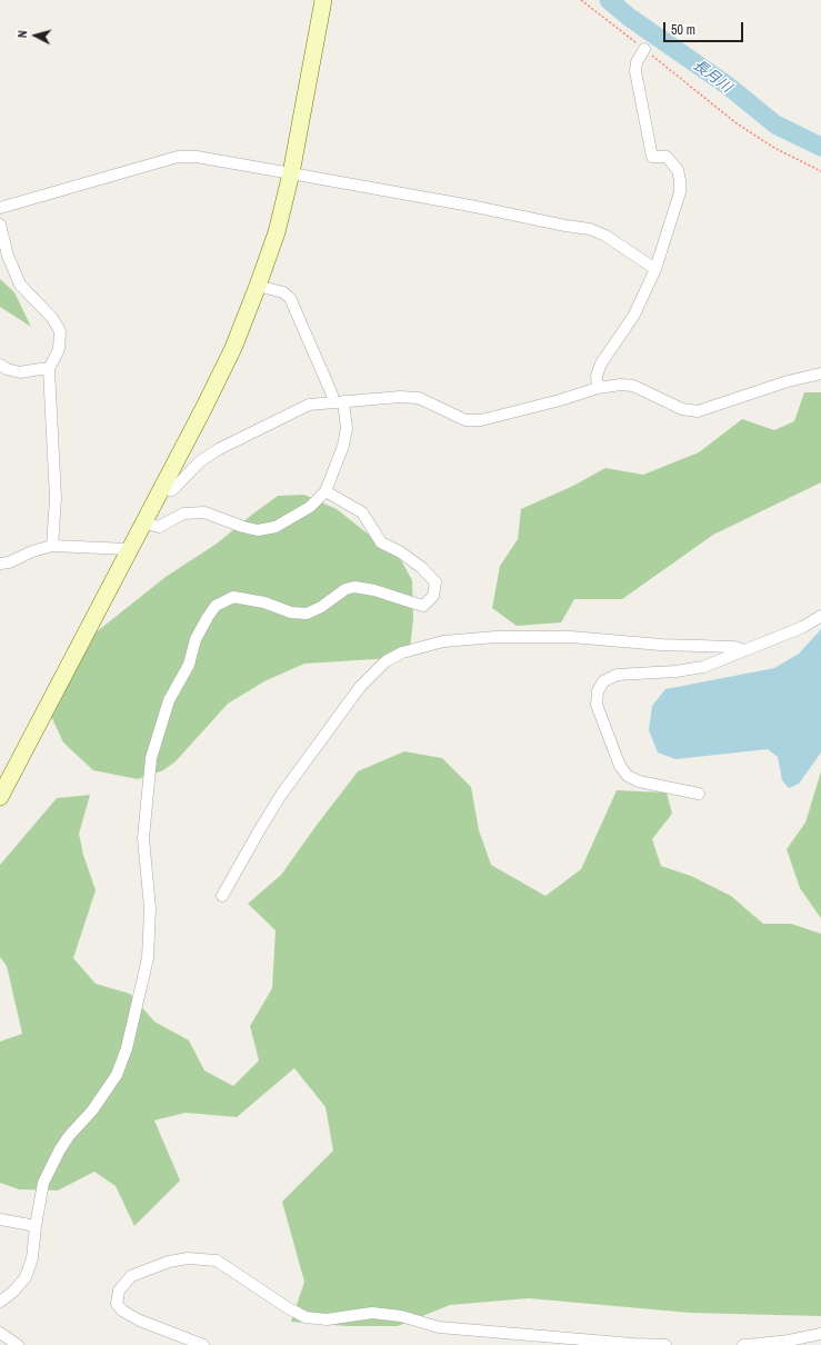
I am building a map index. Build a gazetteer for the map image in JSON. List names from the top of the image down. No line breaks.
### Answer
{"water":["長月川"],"scale_bar":"50 m","north":"left"}
